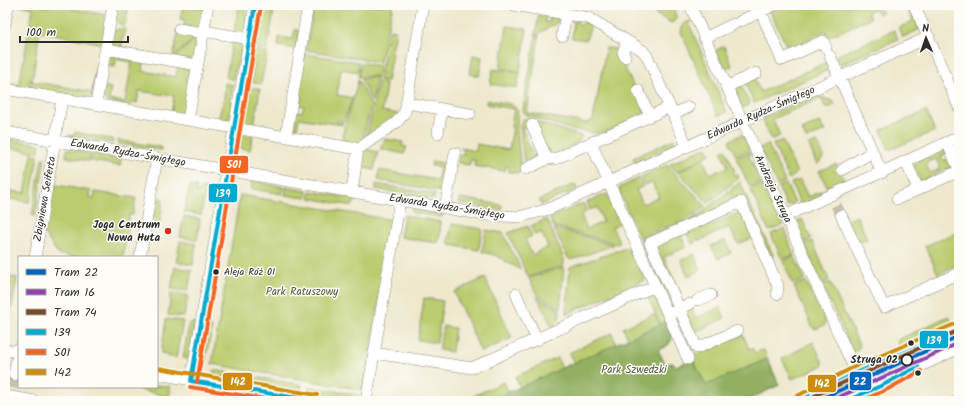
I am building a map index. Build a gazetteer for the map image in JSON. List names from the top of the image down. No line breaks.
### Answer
{"streets":{"street":["Edwarda Rydza-Śmigłego","Andrzeja Struga","Zbigniewa Seiferta"]},"crossings":[["Edwarda Rydza-Śmigłego","Andrzeja Struga"],["Edwarda Rydza-Śmigłego","Zbigniewa Seiferta"]],"parks":["Park Ratuszowy","Park Szwedzki"],"places":["Joga Centrum Nowa Huta","Aleja Róż 01","Struga 02"],"lines":["transit line 139","transit line 501","transit line 142","tram line 74","tram line 22","tram line 16"],"legend":["Tram 22","Tram 16","Tram 74","139","501","142"],"scale_bar":"100 m","north":"top"}
